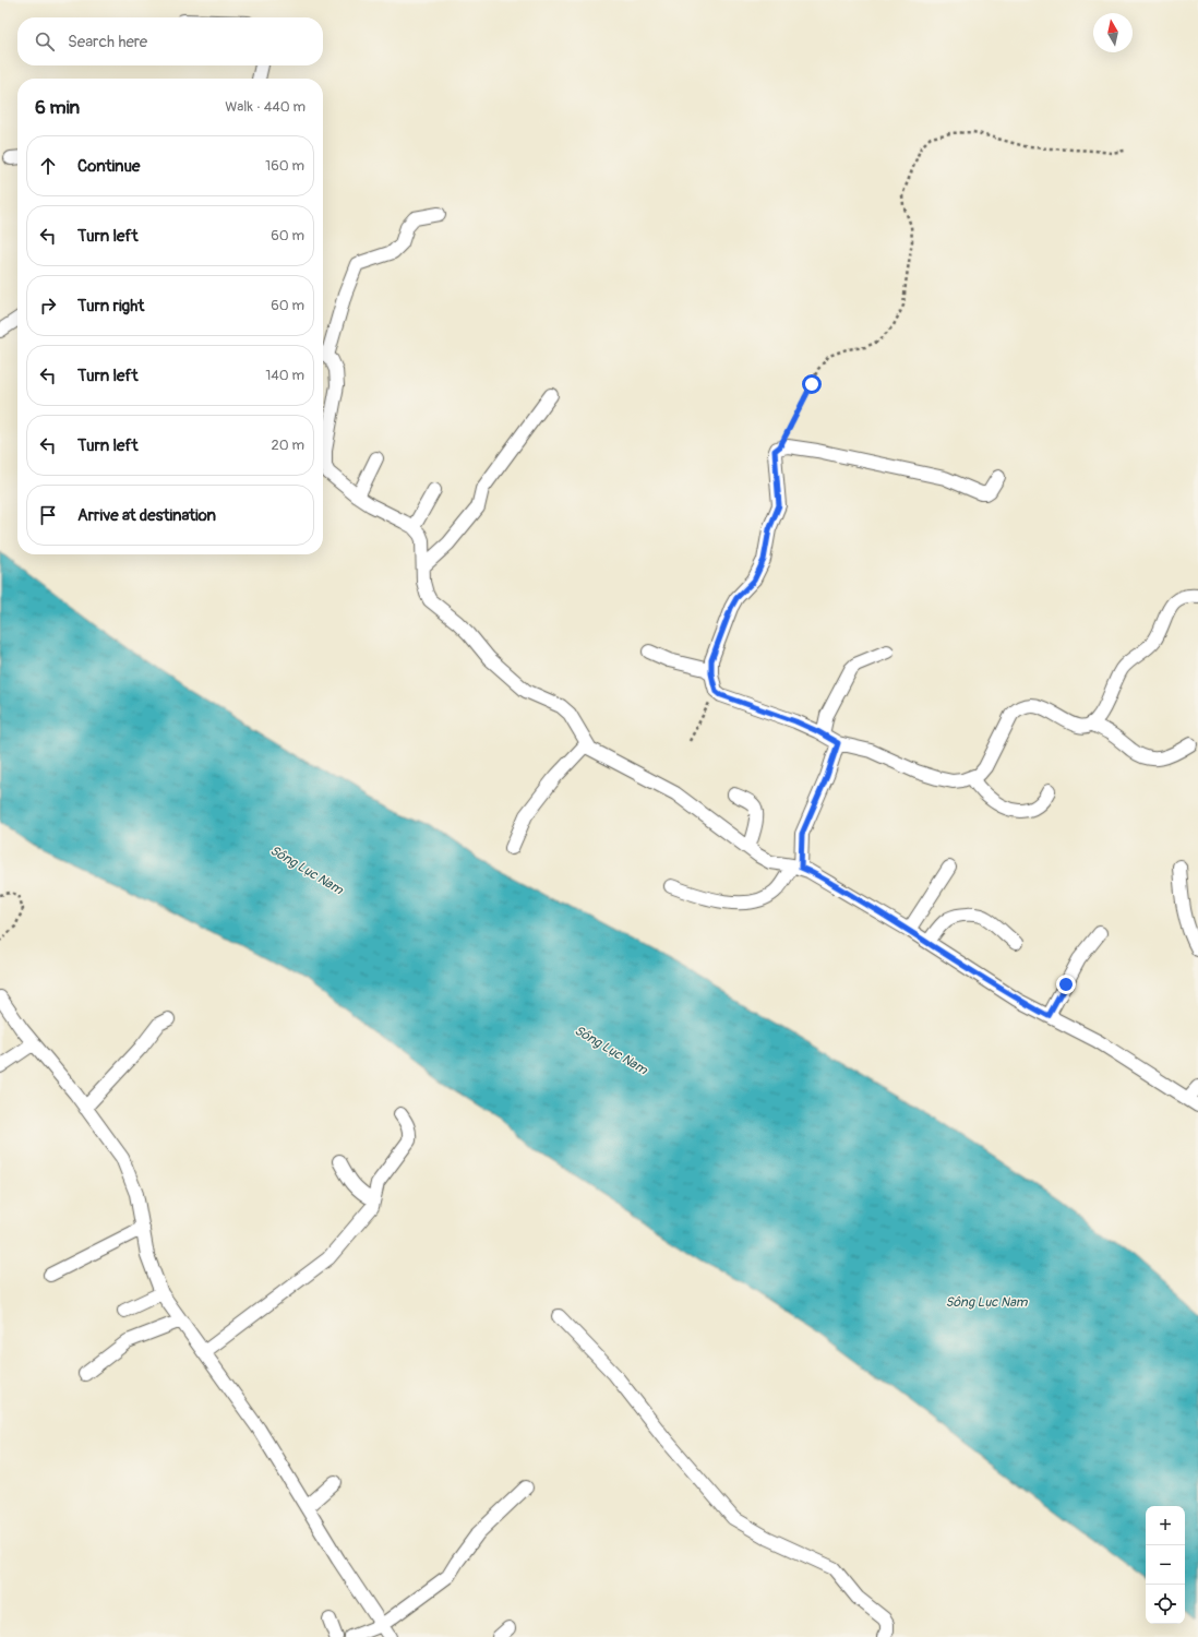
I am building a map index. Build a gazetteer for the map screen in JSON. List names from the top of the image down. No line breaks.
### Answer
{"water":["Sông Lục Nam"],"north":"top","page":{"search":"Search here","heading":["6 min","Walk · 440 m"],"list":[["Continue","160 m"],["Turn left","60 m"],["Turn right","60 m"],["Turn left","140 m"],["Turn left","20 m"],"Arrive at destination"],"map_buttons":["+","−"]}}
